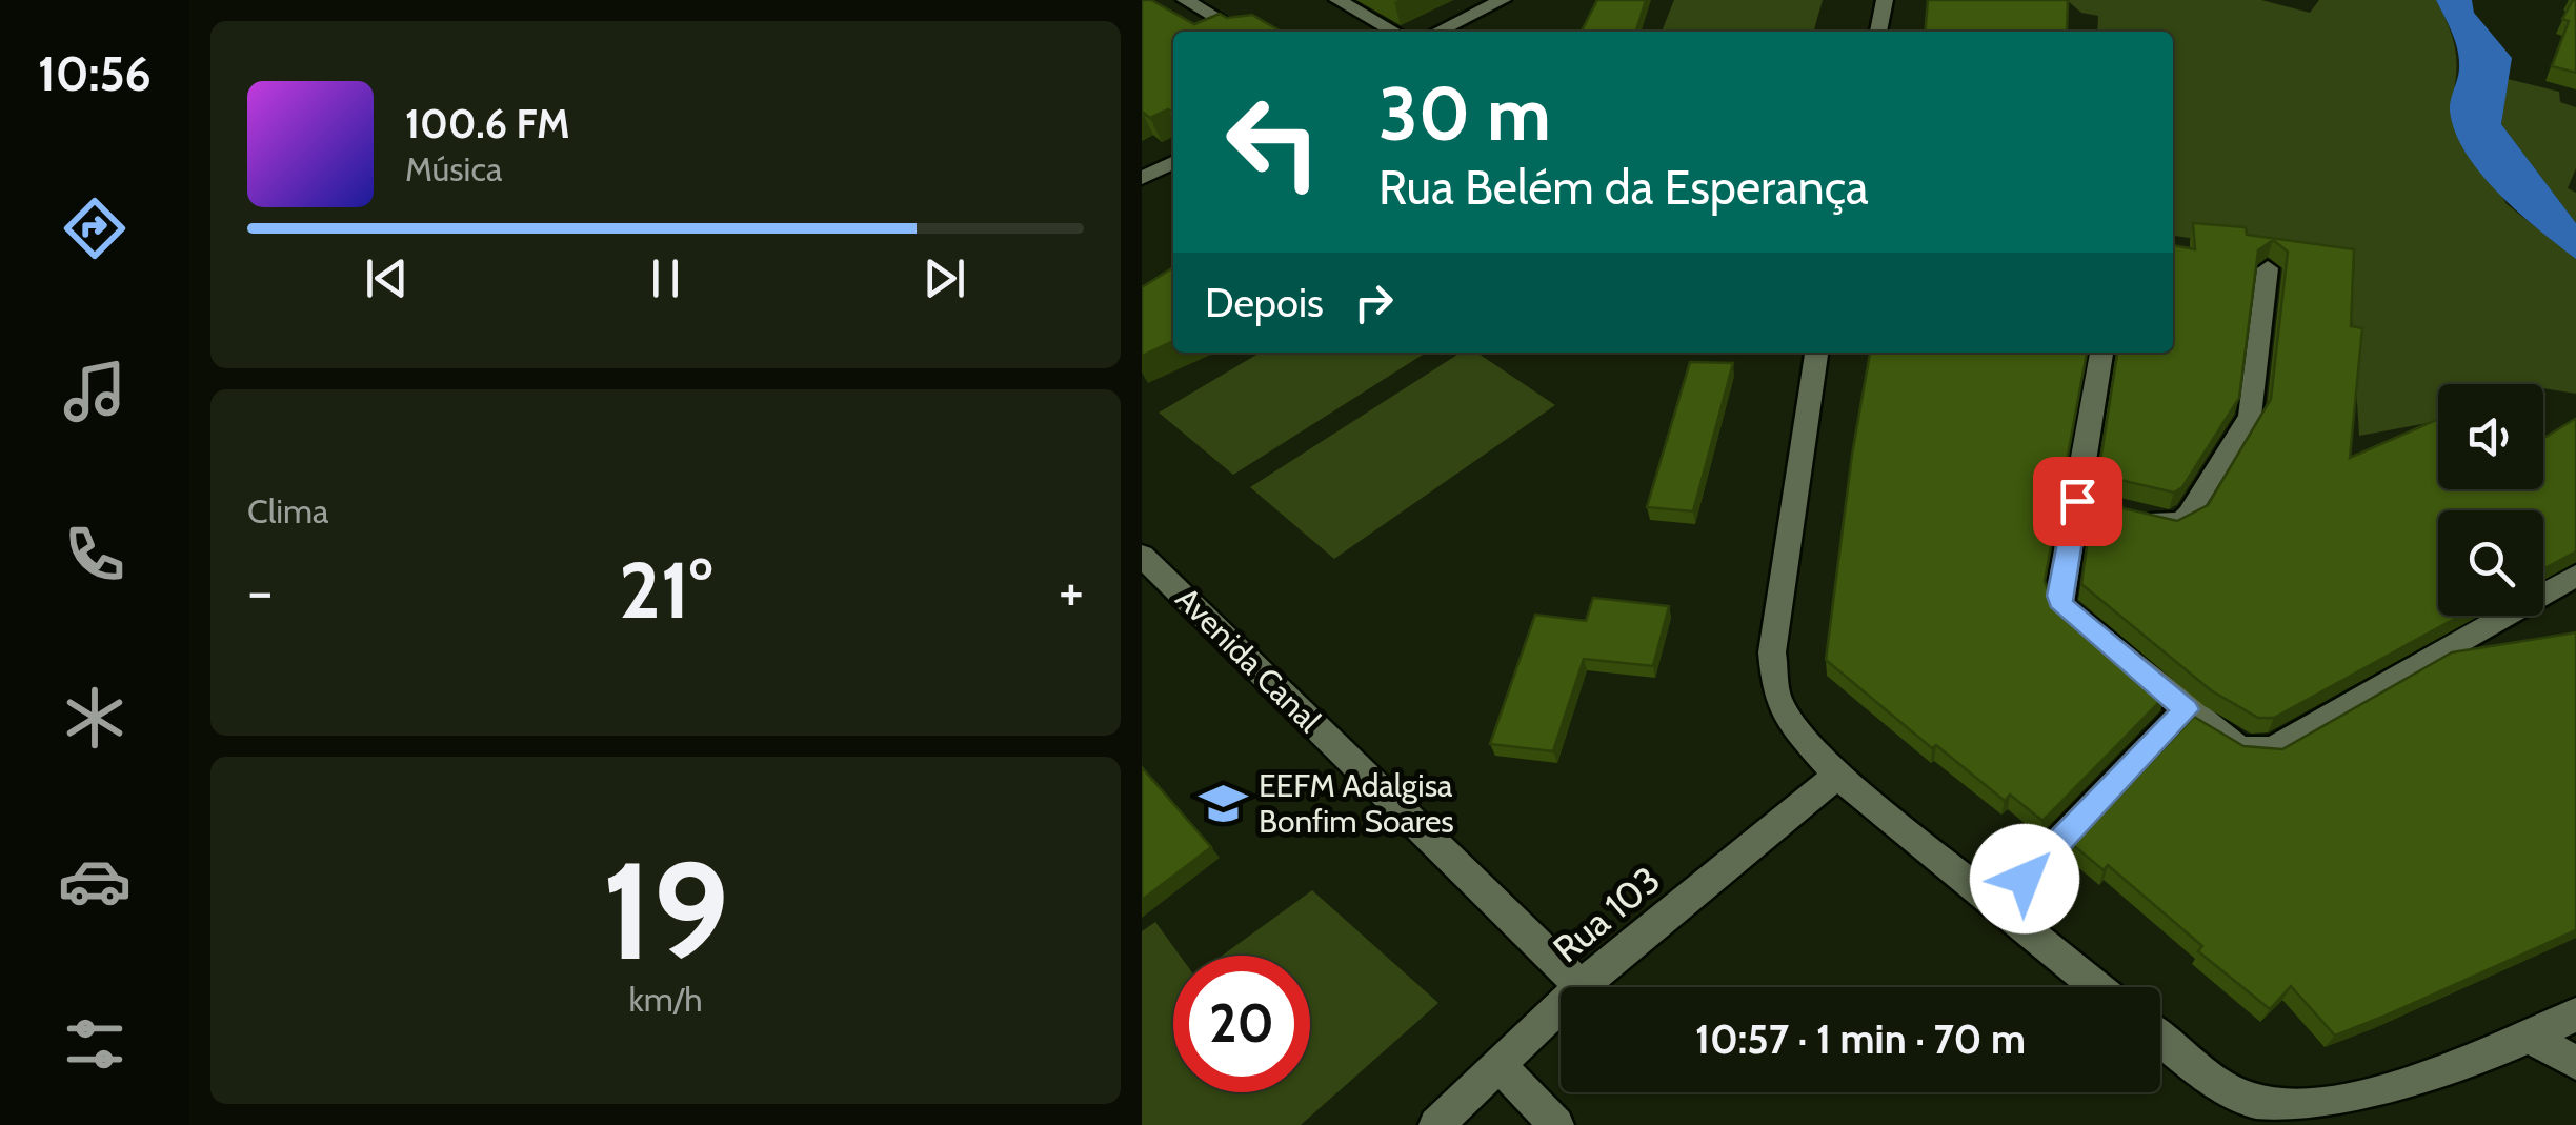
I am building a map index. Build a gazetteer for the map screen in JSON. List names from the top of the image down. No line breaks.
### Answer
{"streets":{"street":["Avenida Canal","Rua 103"]},"crossings":[["Avenida Canal","Rua 103"]],"places":{"school or university":["EEFM Adalgisa Bonfim Soares"]},"page":{"tabs":"10:56","turn":["30 m","Rua Belém da Esperança"],"song":["100.6 FM","Música"],"then":"Depois","tile":["Clima",["19","km/h"]],"heat":["−","21°","+"],"limit":"20","trip":"10:57 · 1 min · 70 m"}}
